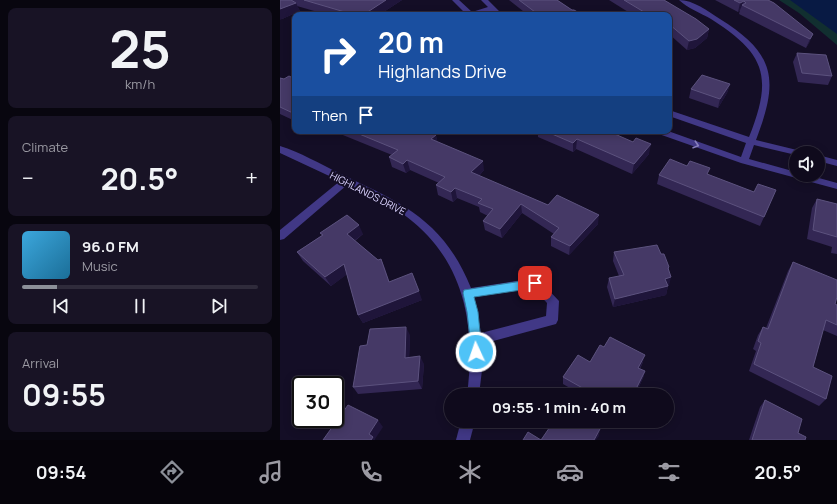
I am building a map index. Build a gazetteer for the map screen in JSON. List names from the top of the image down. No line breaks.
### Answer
{"streets":{"street":["HIGHLANDS DRIVE"]},"page":{"tile":[["25","km/h"],"Climate",["Arrival","09:55"]],"turn":["20 m","Highlands Drive"],"then":"Then","heat":["−","20.5°","+"],"song":["96.0 FM","Music"],"limit":"30","trip":"09:55 · 1 min · 40 m","tabs":["09:54","20.5°"]}}
